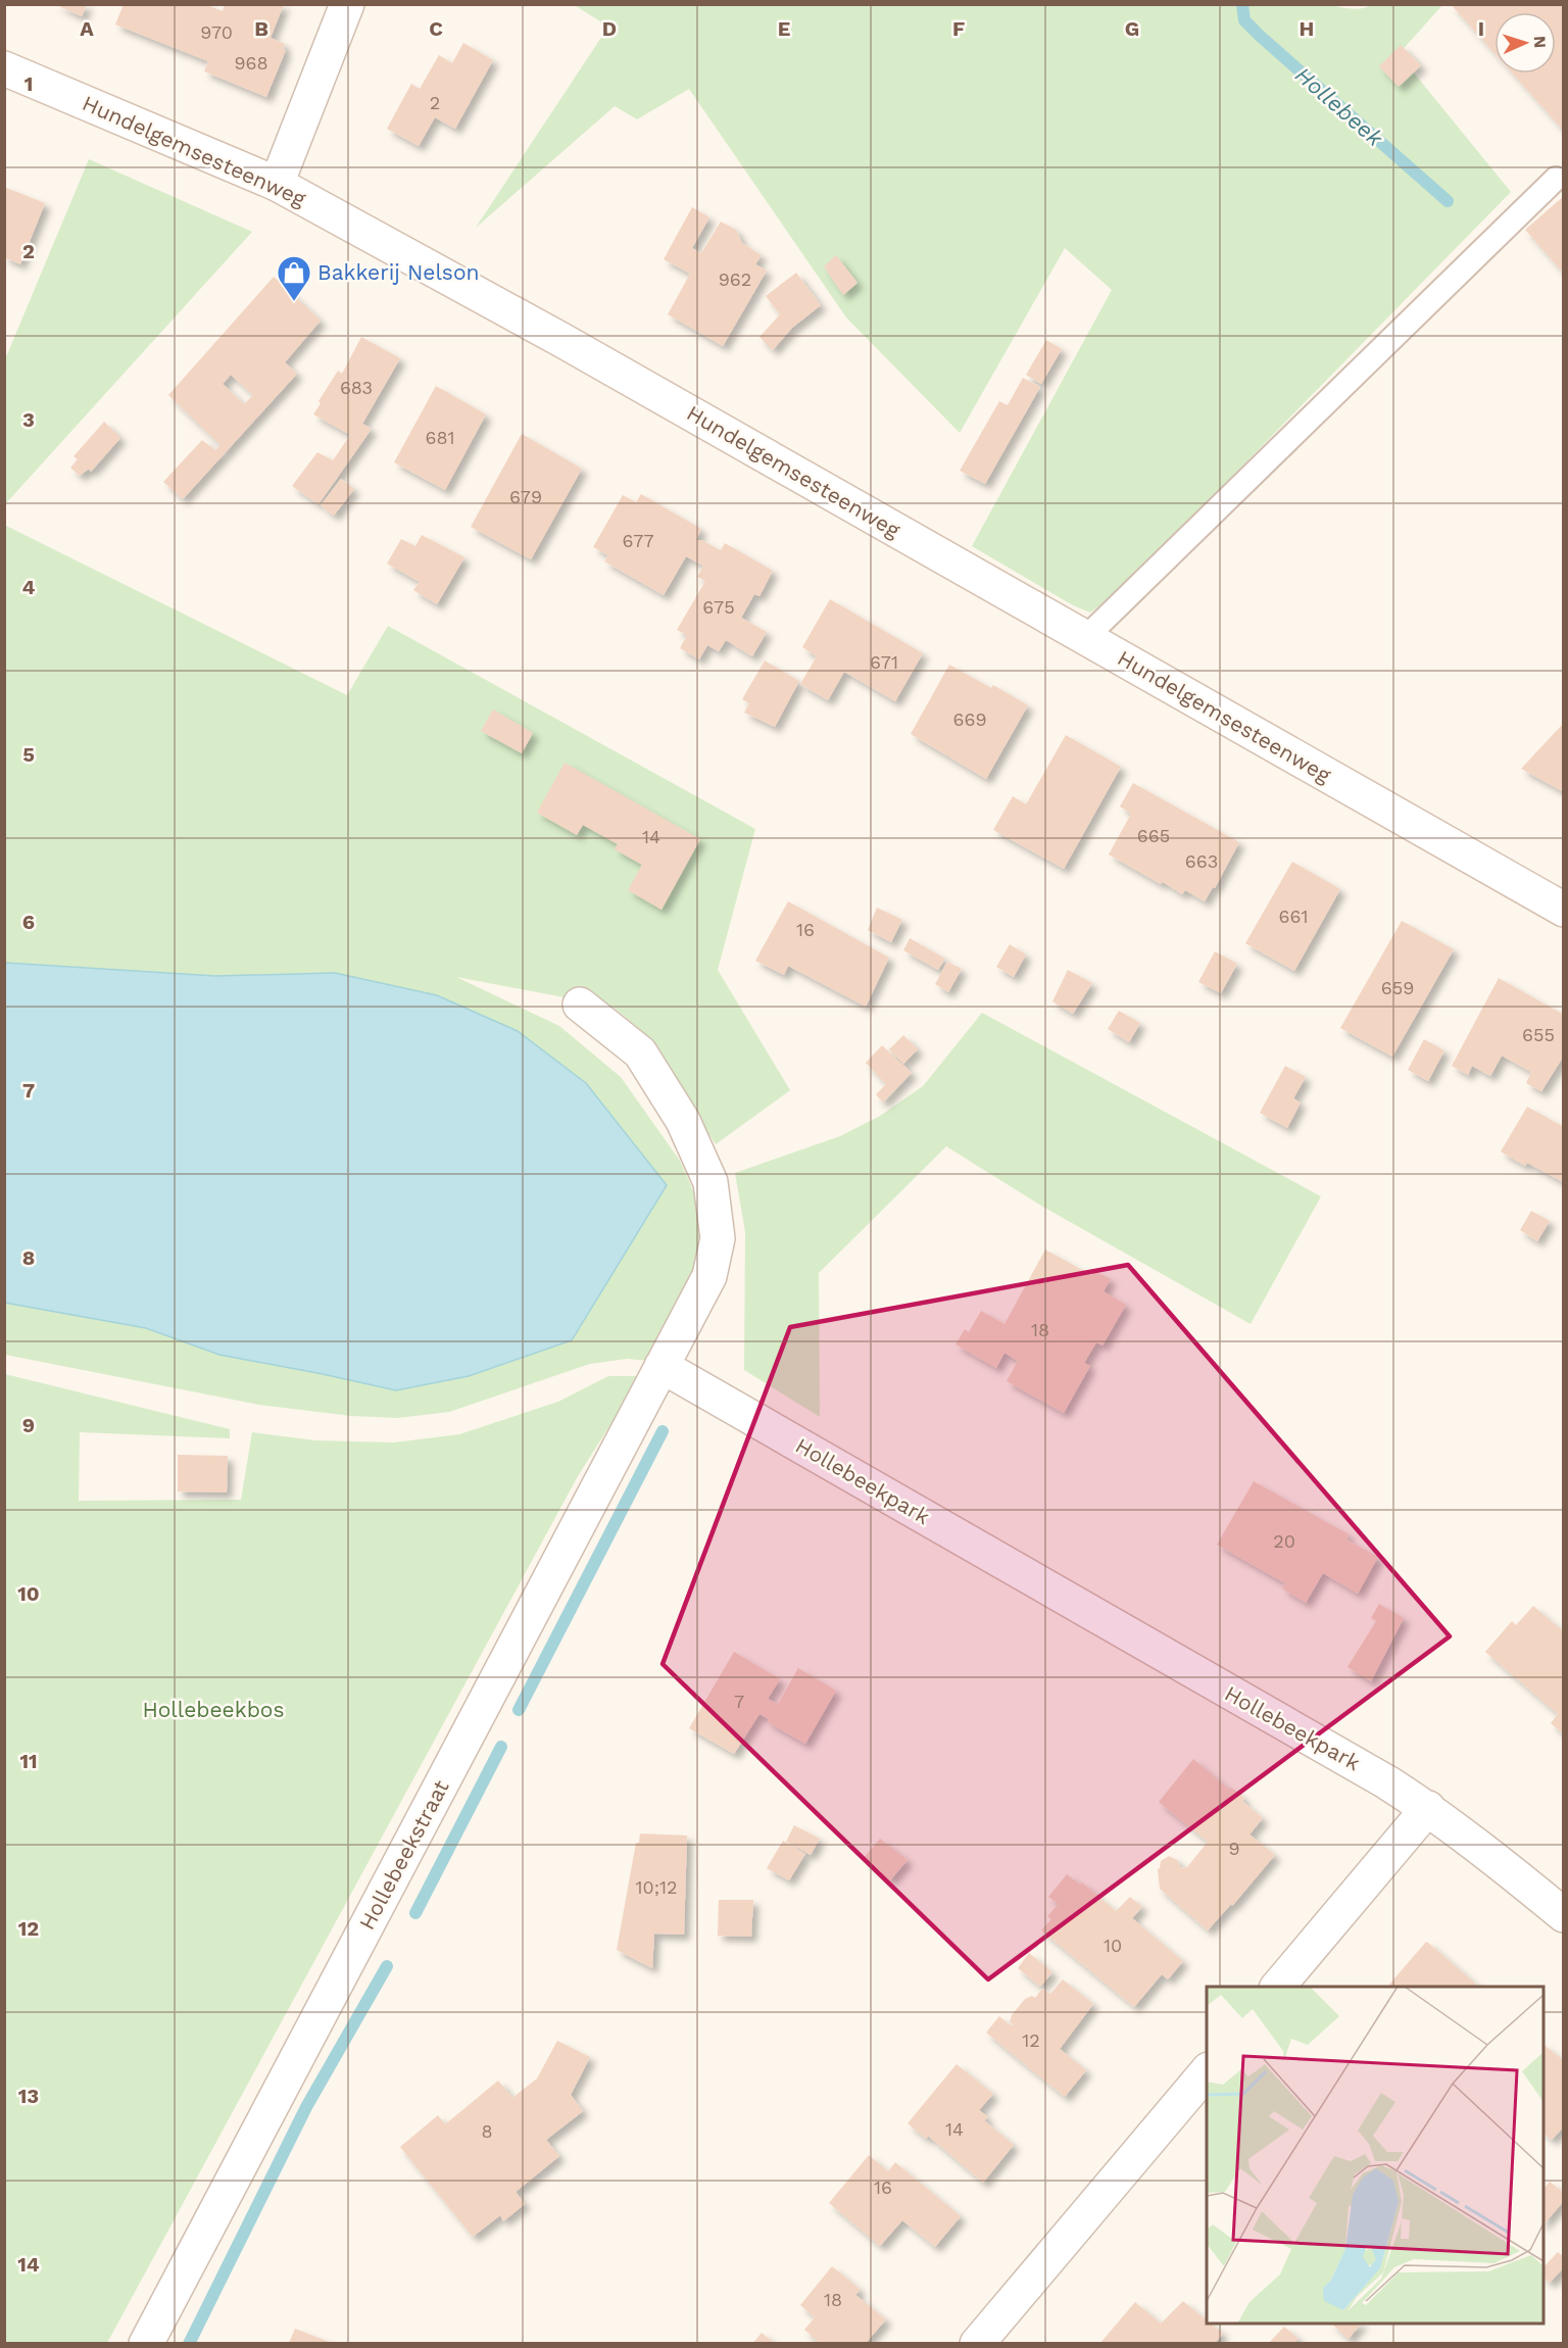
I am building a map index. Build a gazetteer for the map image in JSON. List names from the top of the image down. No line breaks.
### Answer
{"streets":{"street":["Hundelgemsesteenweg","Hollebeekpark","Hollebeekstraat"]},"crossings":[["Hollebeekpark","Hollebeekstraat"]],"water":["Hollebeek"],"parks":["Hollebeekbos"],"places":{"shop":["Bakkerij Nelson"]},"house_numbers":["970","968","2","962","683","681","679","677","675","671","669","665","14","663","661","16","659","655","18","20","7","9","10;12","10","12","14","8","16","18"],"north":"right","grid":{"columns":["A","B","C","D","E","F","G","H","I"],"rows":["1","2","3","4","5","6","7","8","9","10","11","12","13","14"]}}
